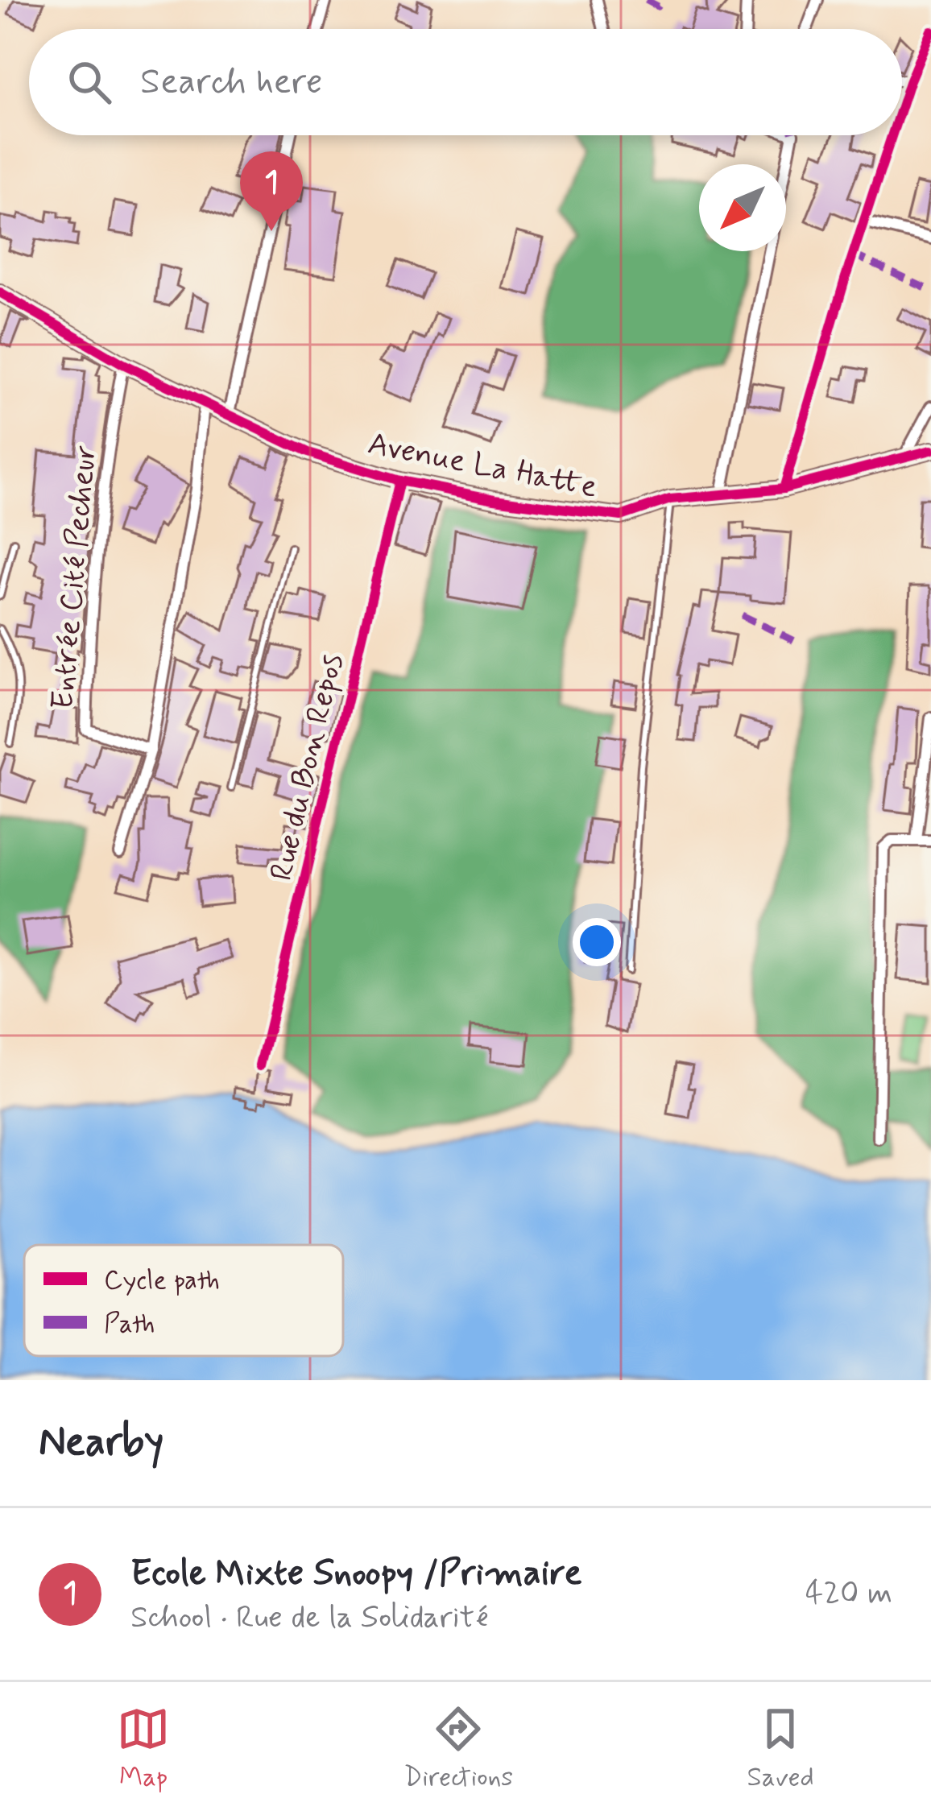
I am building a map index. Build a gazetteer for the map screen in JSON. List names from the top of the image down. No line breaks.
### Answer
{"streets":{"street":["Avenue La Hatte","Entrée Cité Pecheur","Rue du Bon Repos"]},"crossings":[["Avenue La Hatte","Entrée Cité Pecheur"],["Avenue La Hatte","Rue du Bon Repos"]],"legend":["Cycle path","Path"],"north":"bottom left","page":{"search":"Search here","pins":"1","heading":"Nearby","list":[{"mark":"1","name":"Ecole Mixte Snoopy /Primaire","note":"School · Rue de la Solidarité","value":"420 m"}],"nav":["Map","Directions","Saved"]}}
